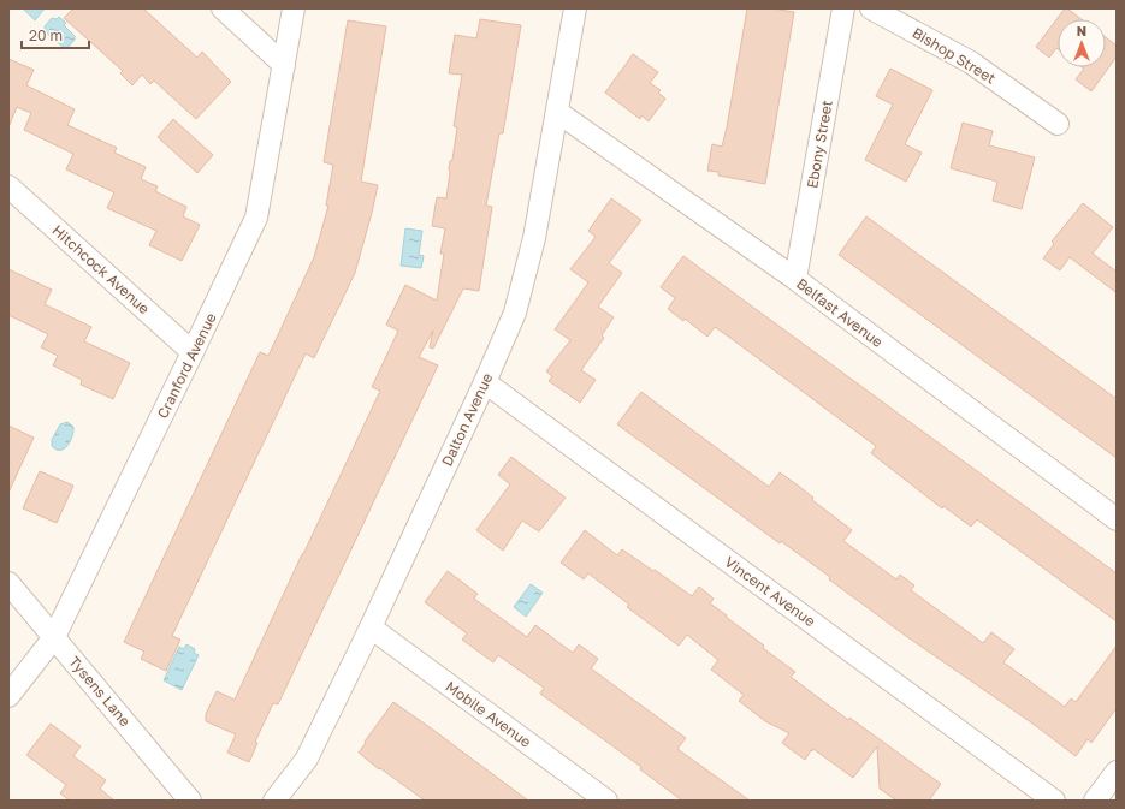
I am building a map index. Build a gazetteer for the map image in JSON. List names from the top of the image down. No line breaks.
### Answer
{"streets":{"street":["Bishop Street","Ebony Street","Hitchcock Avenue","Belfast Avenue","Cranford Avenue","Dalton Avenue","Vincent Avenue","Tysens Lane","Mobile Avenue"]},"crossings":[["Ebony Street","Belfast Avenue"],["Hitchcock Avenue","Cranford Avenue"],["Belfast Avenue","Dalton Avenue"],["Cranford Avenue","Tysens Lane"],["Dalton Avenue","Vincent Avenue"],["Dalton Avenue","Mobile Avenue"]],"scale_bar":"20 m","north":"top"}
